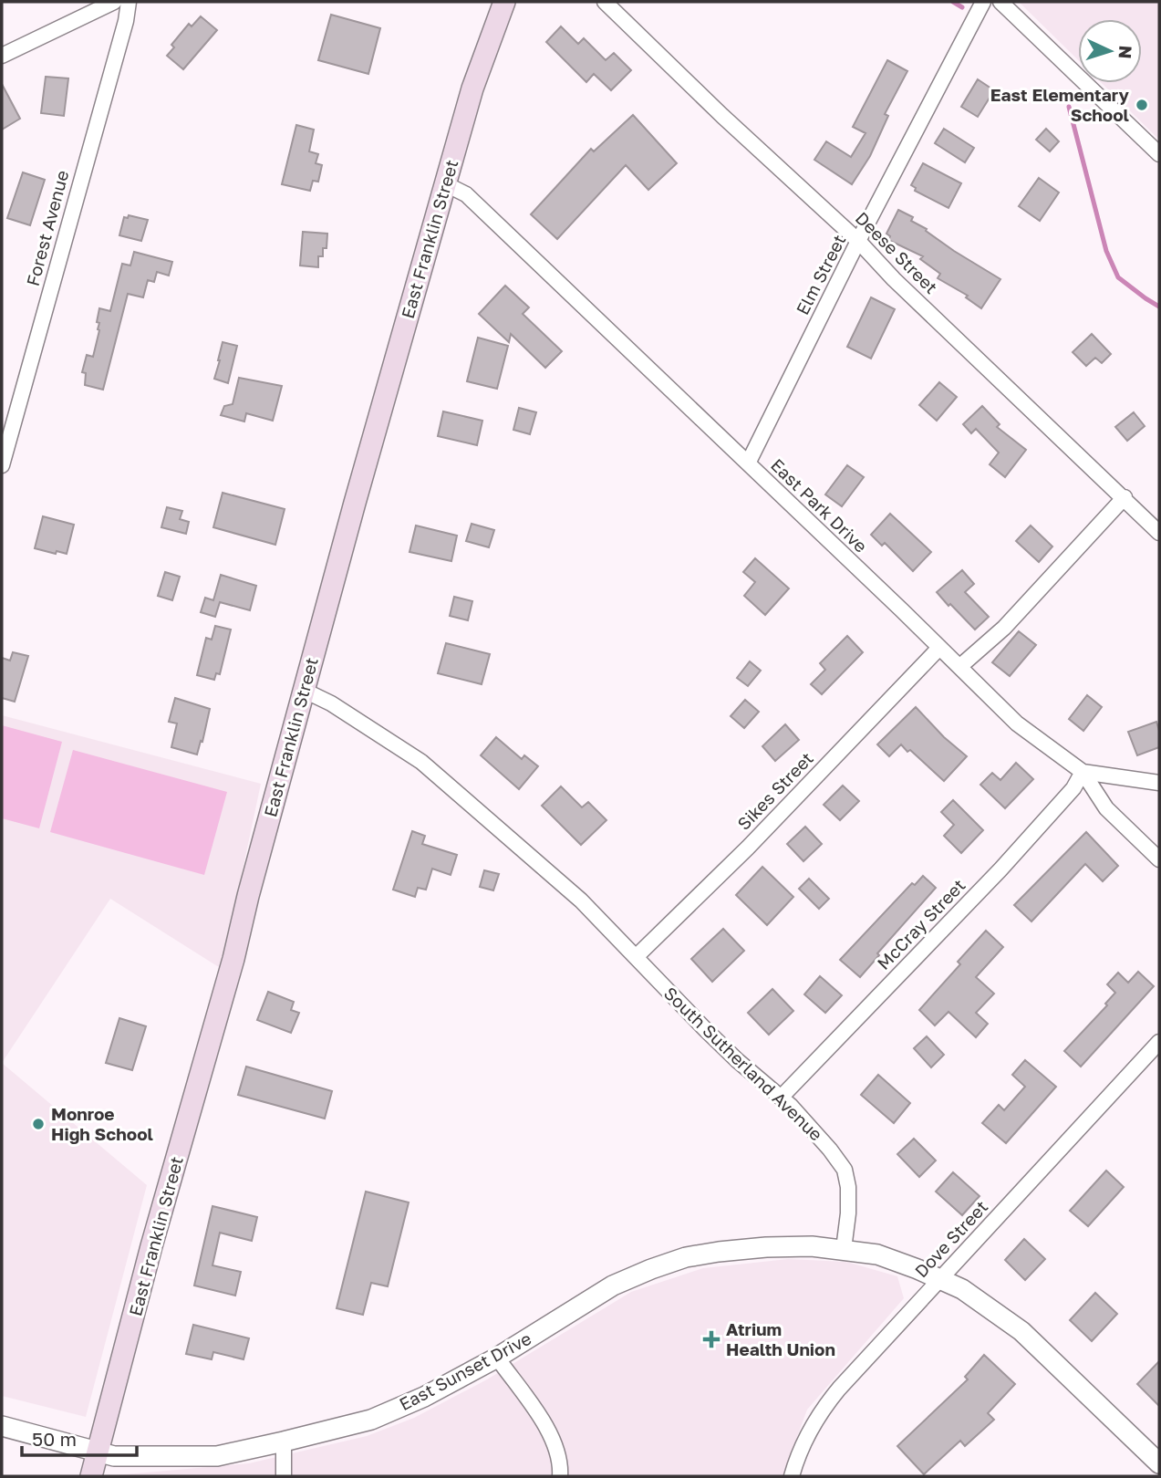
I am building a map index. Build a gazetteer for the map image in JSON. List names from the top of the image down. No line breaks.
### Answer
{"streets":{"main road":["East Franklin Street"],"street":["Forest Avenue","Deese Street","Elm Street","East Park Drive","Sikes Street","McCray Street","South Sutherland Avenue","Dove Street","East Sunset Drive"]},"crossings":[["East Franklin Street","East Park Drive"],["East Franklin Street","South Sutherland Avenue"],["East Franklin Street","East Sunset Drive"],["Deese Street","Elm Street"],["Elm Street","East Park Drive"],["East Park Drive","Sikes Street"],["East Park Drive","McCray Street"],["Sikes Street","South Sutherland Avenue"],["McCray Street","South Sutherland Avenue"],["South Sutherland Avenue","East Sunset Drive"]],"places":{"other":["East Elementary School","Monroe High School"],"health":["Atrium Health Union"]},"scale_bar":"50 m","north":"right"}
